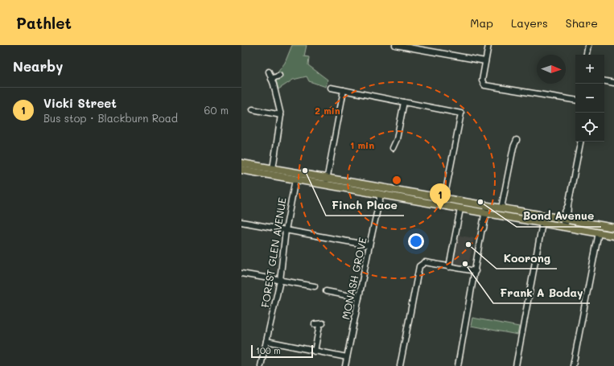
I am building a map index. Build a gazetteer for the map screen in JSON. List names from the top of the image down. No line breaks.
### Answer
{"streets":{"street":["FOREST GLEN AVENUE","MONASH GROVE"]},"places":["Finch Place","Bond Avenue","Koorong","Frank A Boday"],"scale_bar":"100 m","north":"right","page":{"header":"Pathlet","nav":["Map","Layers","Share"],"heading":"Nearby","map_buttons":["+","−"],"list":[{"mark":"1","name":"Vicki Street","note":"Bus stop · Blackburn Road","value":"60 m"}],"pins":"1","scale":"100 m"},"rings":["2 min","1 min"]}
